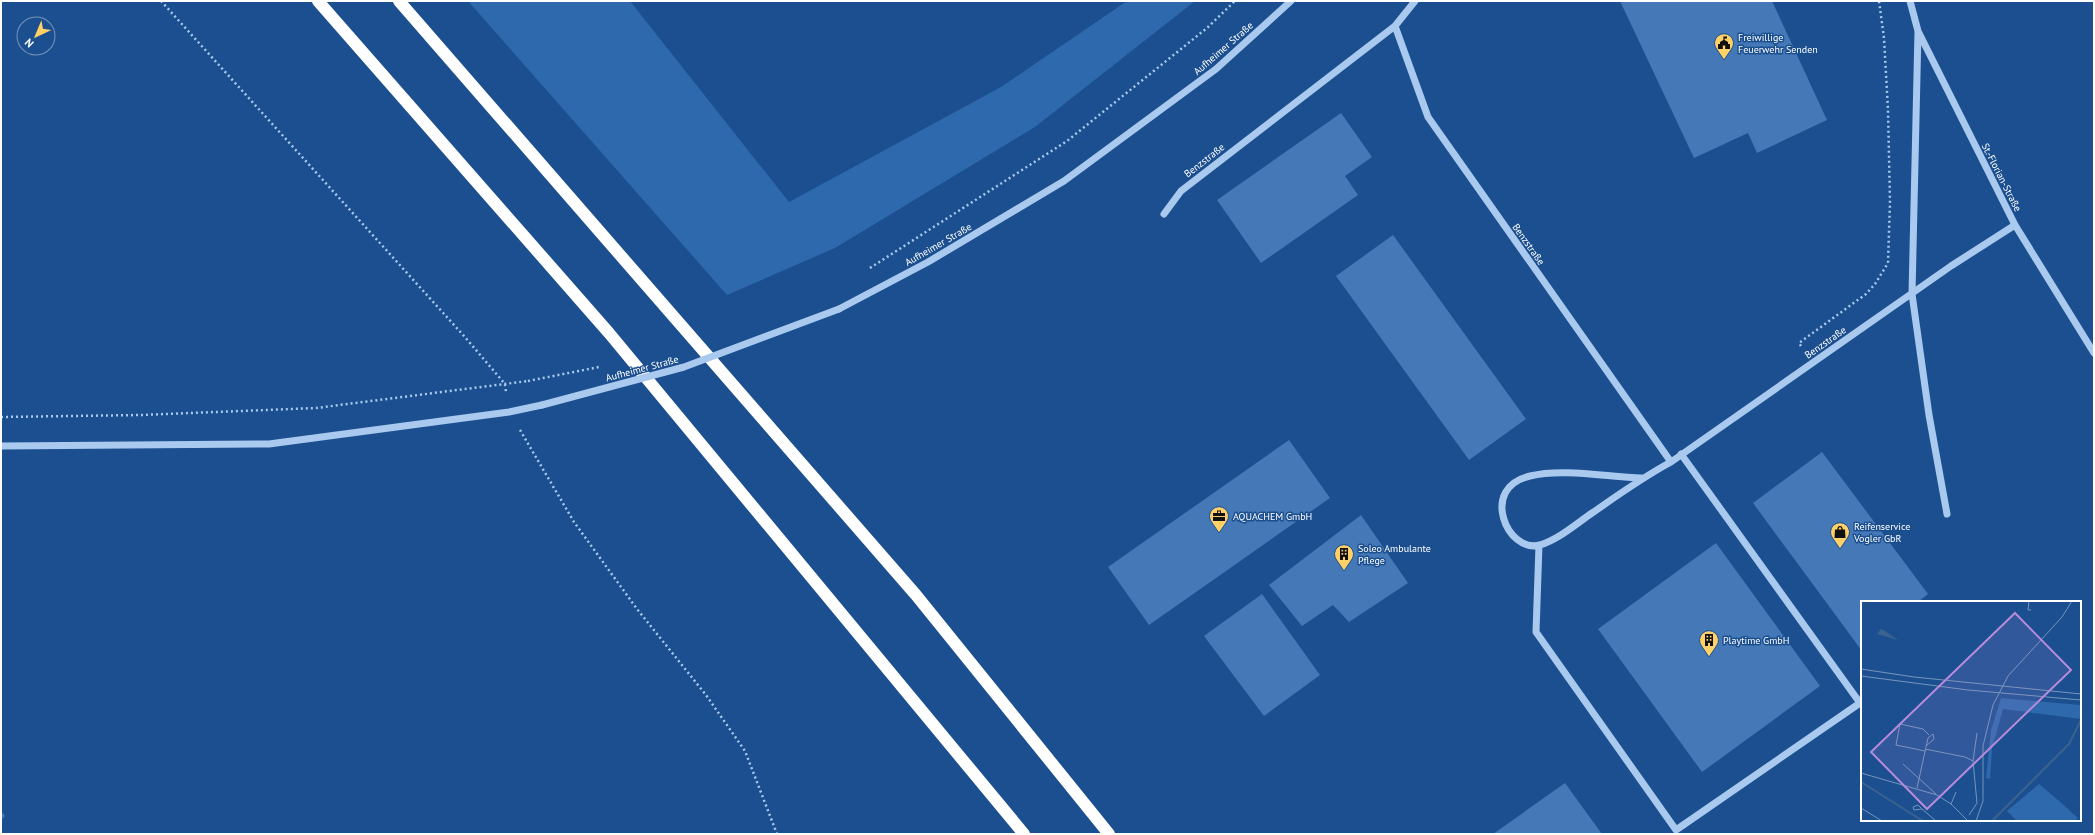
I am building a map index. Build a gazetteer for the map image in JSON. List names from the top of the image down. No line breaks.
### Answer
{"streets":{"street":["Aufheimer Straße","Benzstraße","St.-Florian-Straße"]},"crossings":[["Benzstraße","St.-Florian-Straße"]],"places":{"public building":["Freiwillige Feuerwehr Senden"],"office":["AQUACHEM GmbH"],"shop":["Reifenservice Vogler GbR"],"building":["Soleo Ambulante Pflege","Playtime GmbH"]},"north":"bottom left"}
